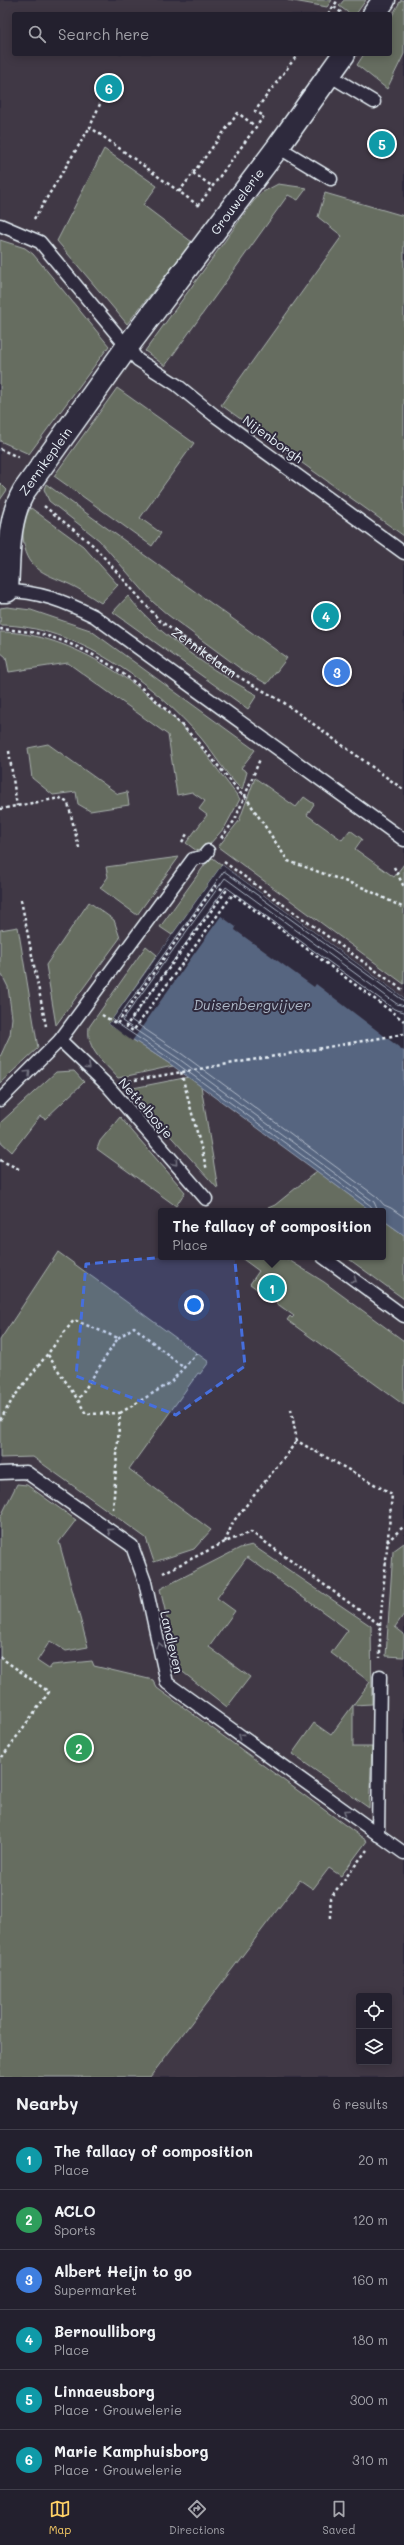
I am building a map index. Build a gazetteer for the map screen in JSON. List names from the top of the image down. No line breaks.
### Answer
{"streets":{"street":["Grouwelerie","Zernikeplein"],"lane":["Nijenborgh","Nettelbosje","Landleven"],"path":["Zernikelaan"]},"crossings":[["Grouwelerie","Nijenborgh"],["Grouwelerie","Zernikeplein"],["Nijenborgh","Zernikeplein"],["Zernikeplein","Zernikelaan"]],"one_way":["Nettelbosje","Landleven"],"water":["Duisenbergvijver"],"page":{"search":"Search here","pins":["6","5","4","3","1","2"],"popup":["The fallacy of composition","Place"],"heading":["Nearby","6 results"],"list":[{"mark":"1","name":"The fallacy of composition","note":"Place","value":"20 m"},{"mark":"2","name":"ACLO","note":"Sports","value":"120 m"},{"mark":"3","name":"Albert Heijn to go","note":"Supermarket","value":"160 m"},{"mark":"4","name":"Bernoulliborg","note":"Place","value":"180 m"},{"mark":"5","name":"Linnaeusborg","note":"Place · Grouwelerie","value":"300 m"},{"mark":"6","name":"Marie Kamphuisborg","note":"Place · Grouwelerie","value":"310 m"}],"nav":["Map","Directions","Saved"]}}
